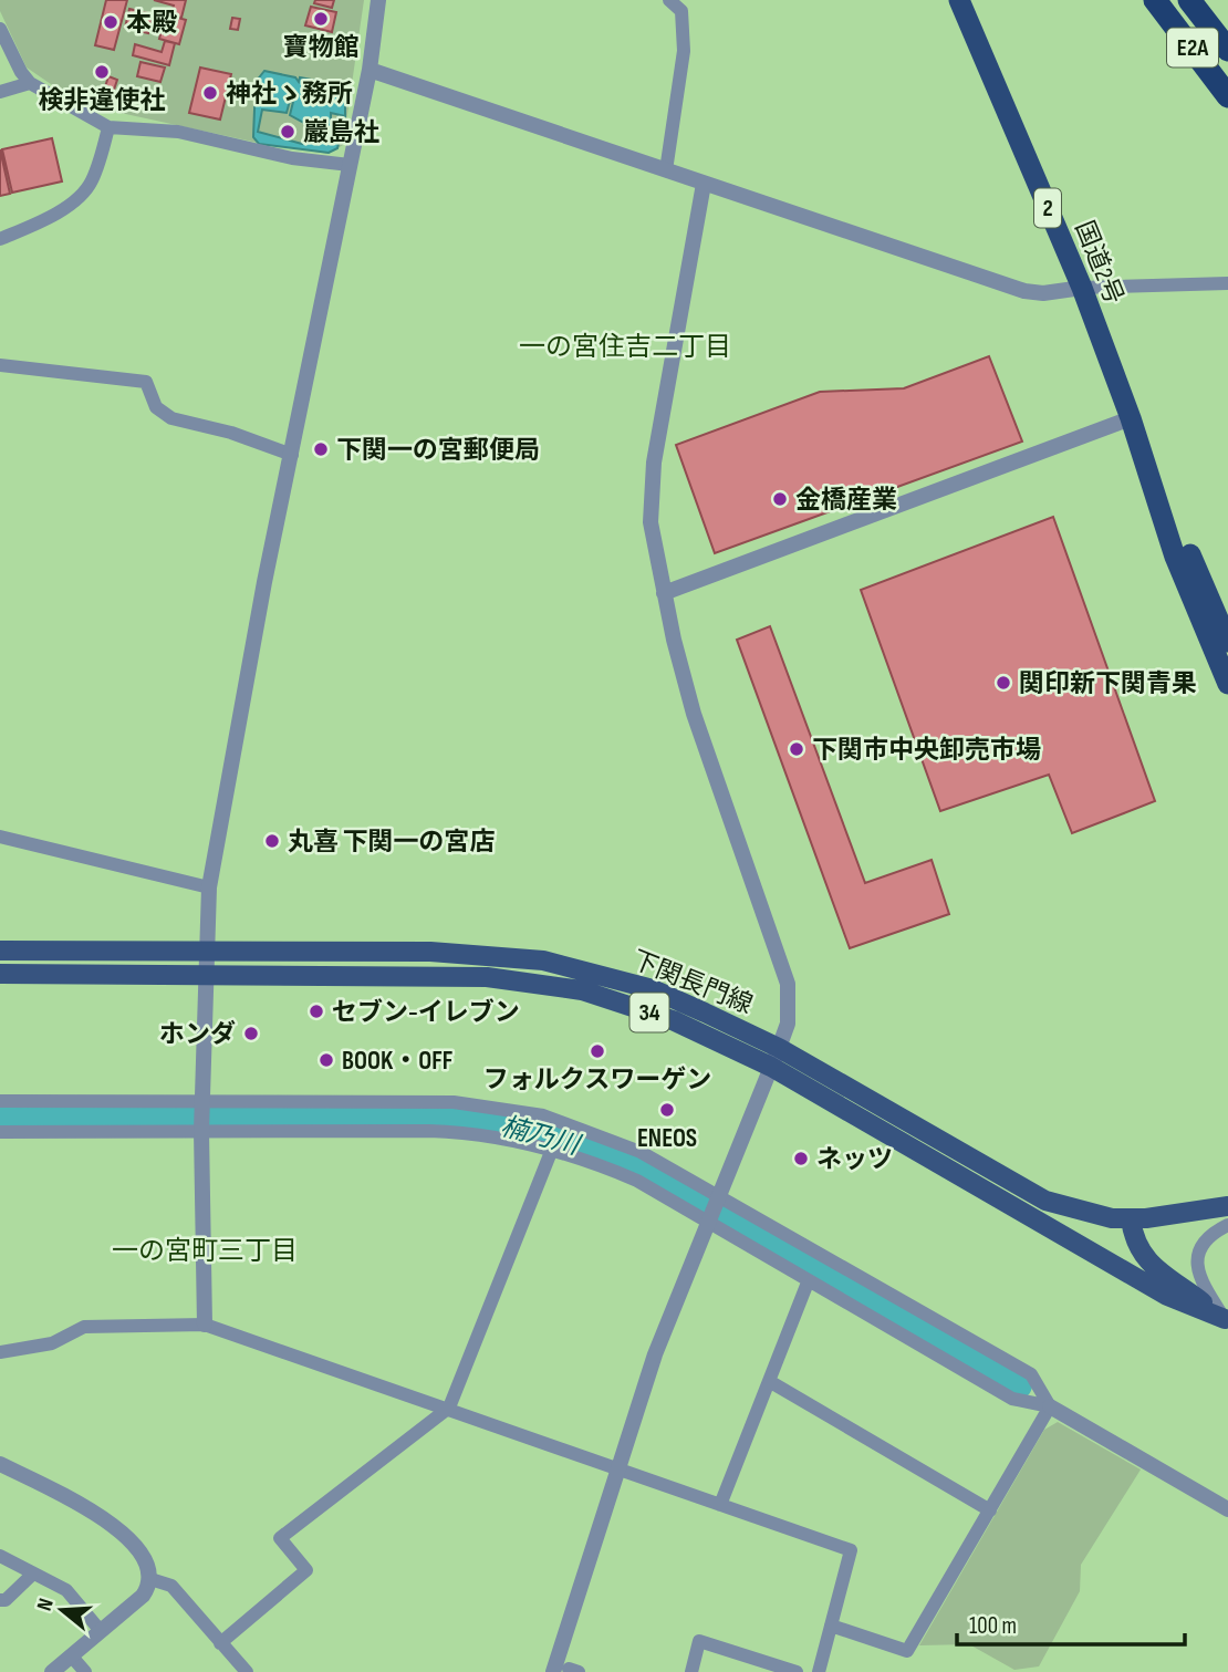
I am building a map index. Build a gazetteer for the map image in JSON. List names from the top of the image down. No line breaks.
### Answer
{"streets":{"highway":["E2A","2","国道2号"],"main road":["下関長門線","34"]},"districts":["一の宮住吉二丁目","一の宮町三丁目"],"water":["楠乃川"],"places":["寶物館","本殿","検非違使社","神社ゝ務所","巖島社","下関一の宮郵便局","金橋産業","関印新下関青果","下関市中央卸売市場","丸喜 下関一の宮店","セブン-イレブン","ホンダ","フォルクスワーゲン","BOOK・OFF","ENEOS","ネッツ"],"scale_bar":"100 m","north":"left"}
